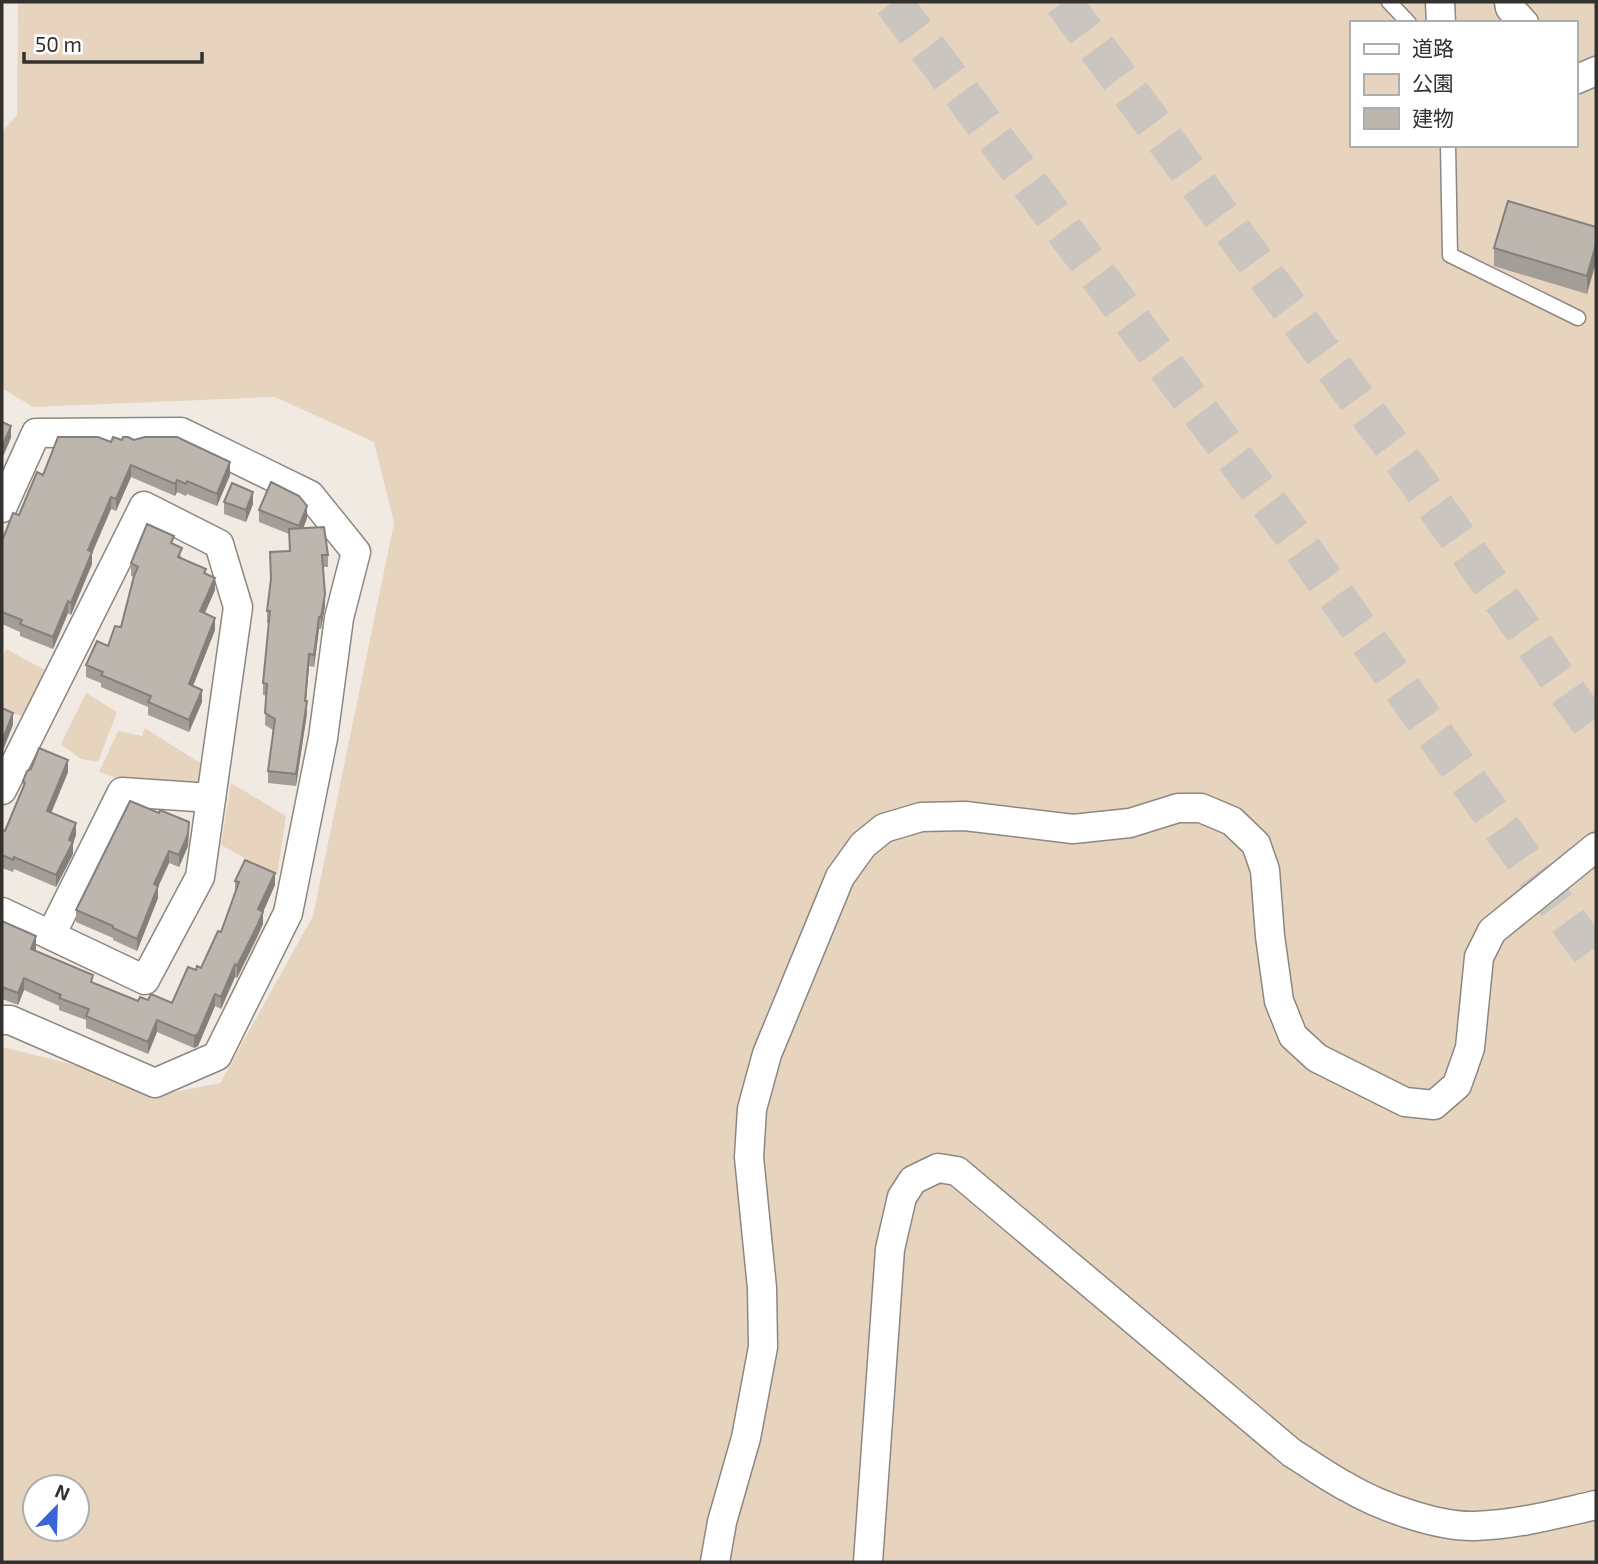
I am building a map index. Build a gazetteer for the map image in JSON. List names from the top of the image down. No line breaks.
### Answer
{"legend":["道路","公園","建物"],"scale_bar":"50 m","north":"top right"}
